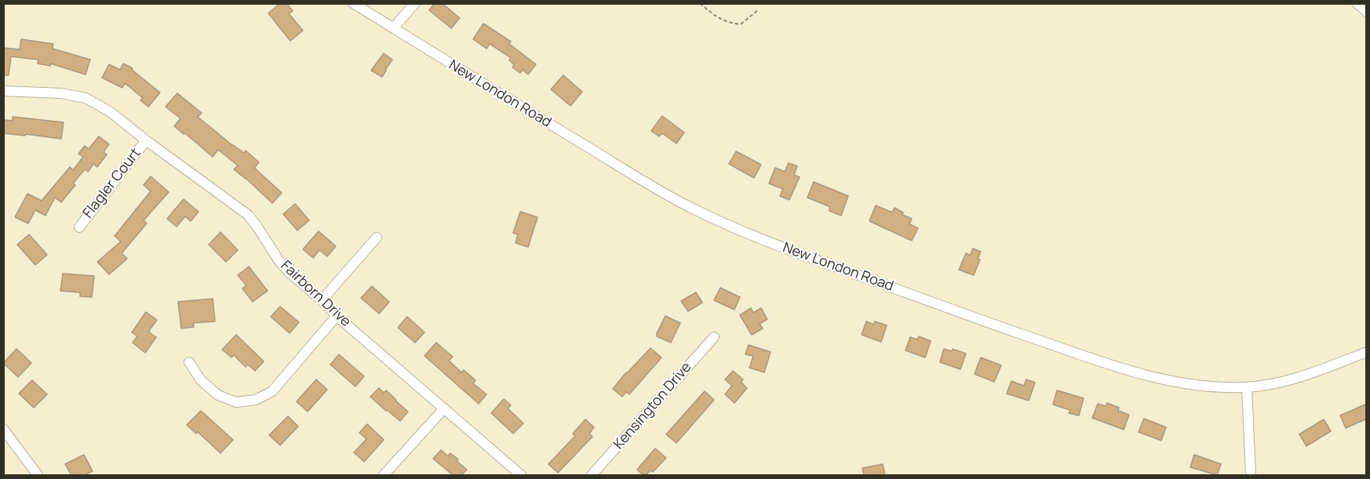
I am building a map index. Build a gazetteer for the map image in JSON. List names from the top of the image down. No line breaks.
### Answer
{"streets":{"street":["New London Road","Flagler Court","Fairborn Drive","Kensington Drive"]},"crossings":[["Flagler Court","Fairborn Drive"]]}
